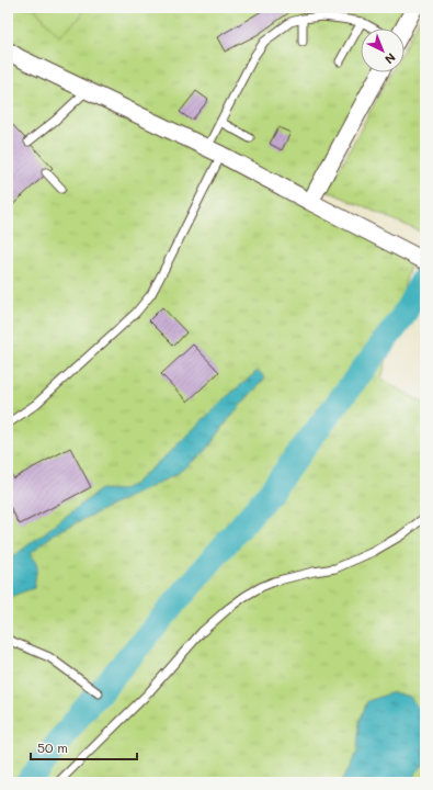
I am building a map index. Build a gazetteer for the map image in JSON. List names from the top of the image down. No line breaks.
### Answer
{"scale_bar":"50 m","north":"bottom right"}
